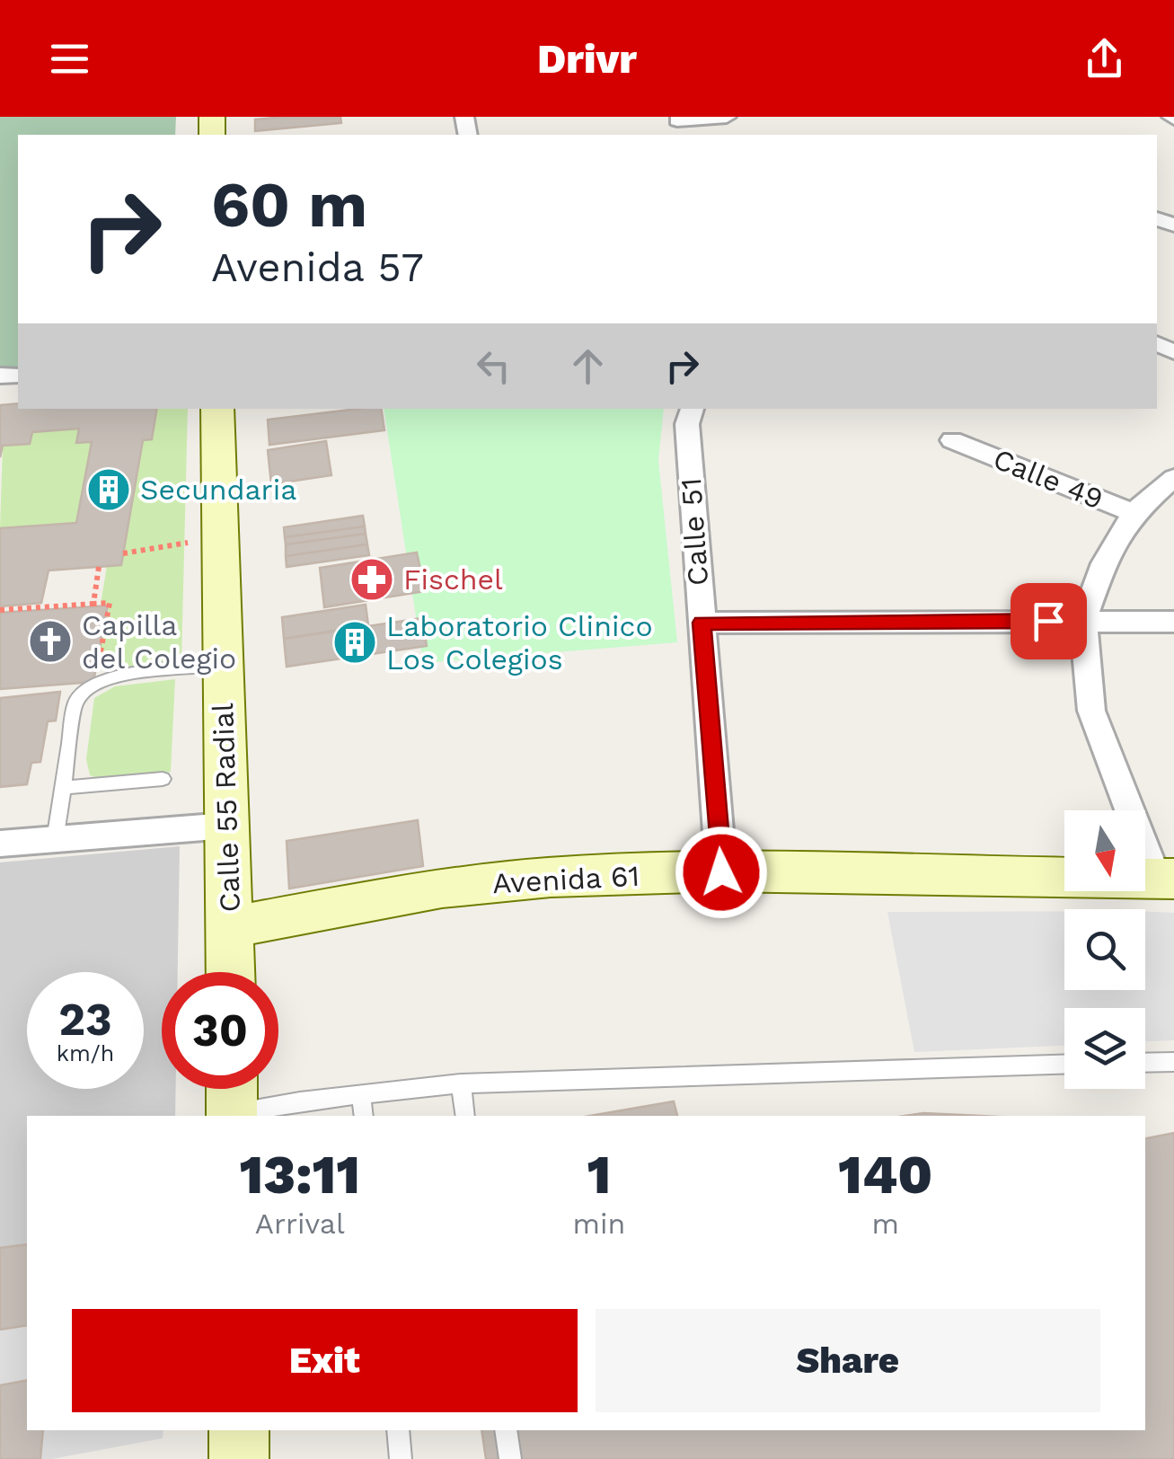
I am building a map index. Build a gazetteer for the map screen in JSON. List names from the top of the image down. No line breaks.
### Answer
{"streets":{"main road":["Calle 55 Radial","Avenida 61"],"street":["Calle 49","Calle 51"]},"crossings":[["Calle 49","Avenida 61"],["Calle 51","Avenida 61"],["Calle 55 Radial","Avenida 61"]],"places":{"building":["Secundaria","Laboratorio Clinico Los Colegios"],"pharmacy":["Fischel"],"church":["Capilla del Colegio"]},"north":"bottom","page":{"header":"Drivr","turn":["60 m","Avenida 57"],"speed":"23 km/h","limit":"30","eta":["13:11","Arrival","1","min","140","m"],"buttons":["Exit","Share"]}}
